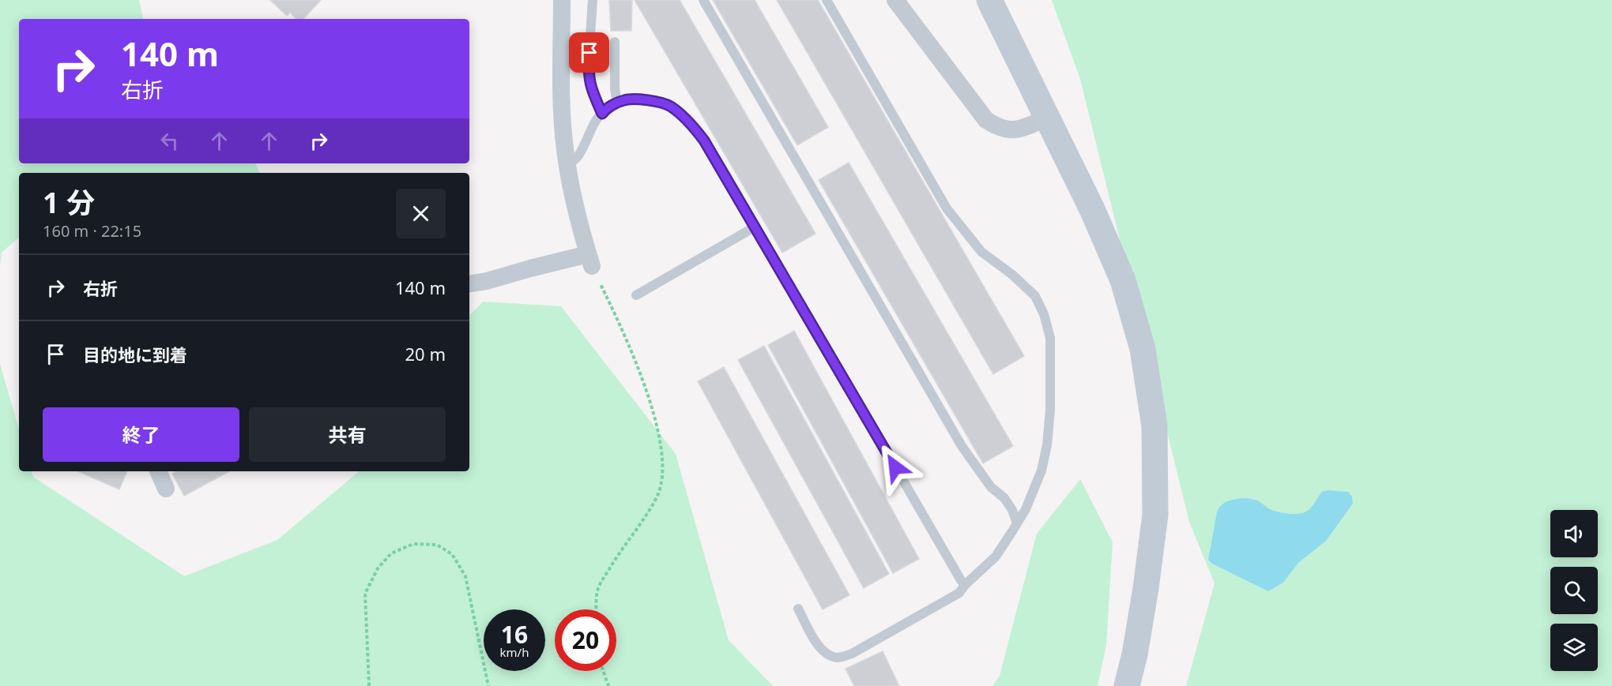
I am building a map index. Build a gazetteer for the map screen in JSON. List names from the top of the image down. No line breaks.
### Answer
{"page":{"turn":["140 m","右折"],"heading":["1 分","160 m · 22:15"],"list":[{"name":"右折","value":"140 m"},{"name":"目的地に到着","value":"20 m"}],"buttons":["終了","共有"],"speed":"16 km/h","limit":"20"}}
